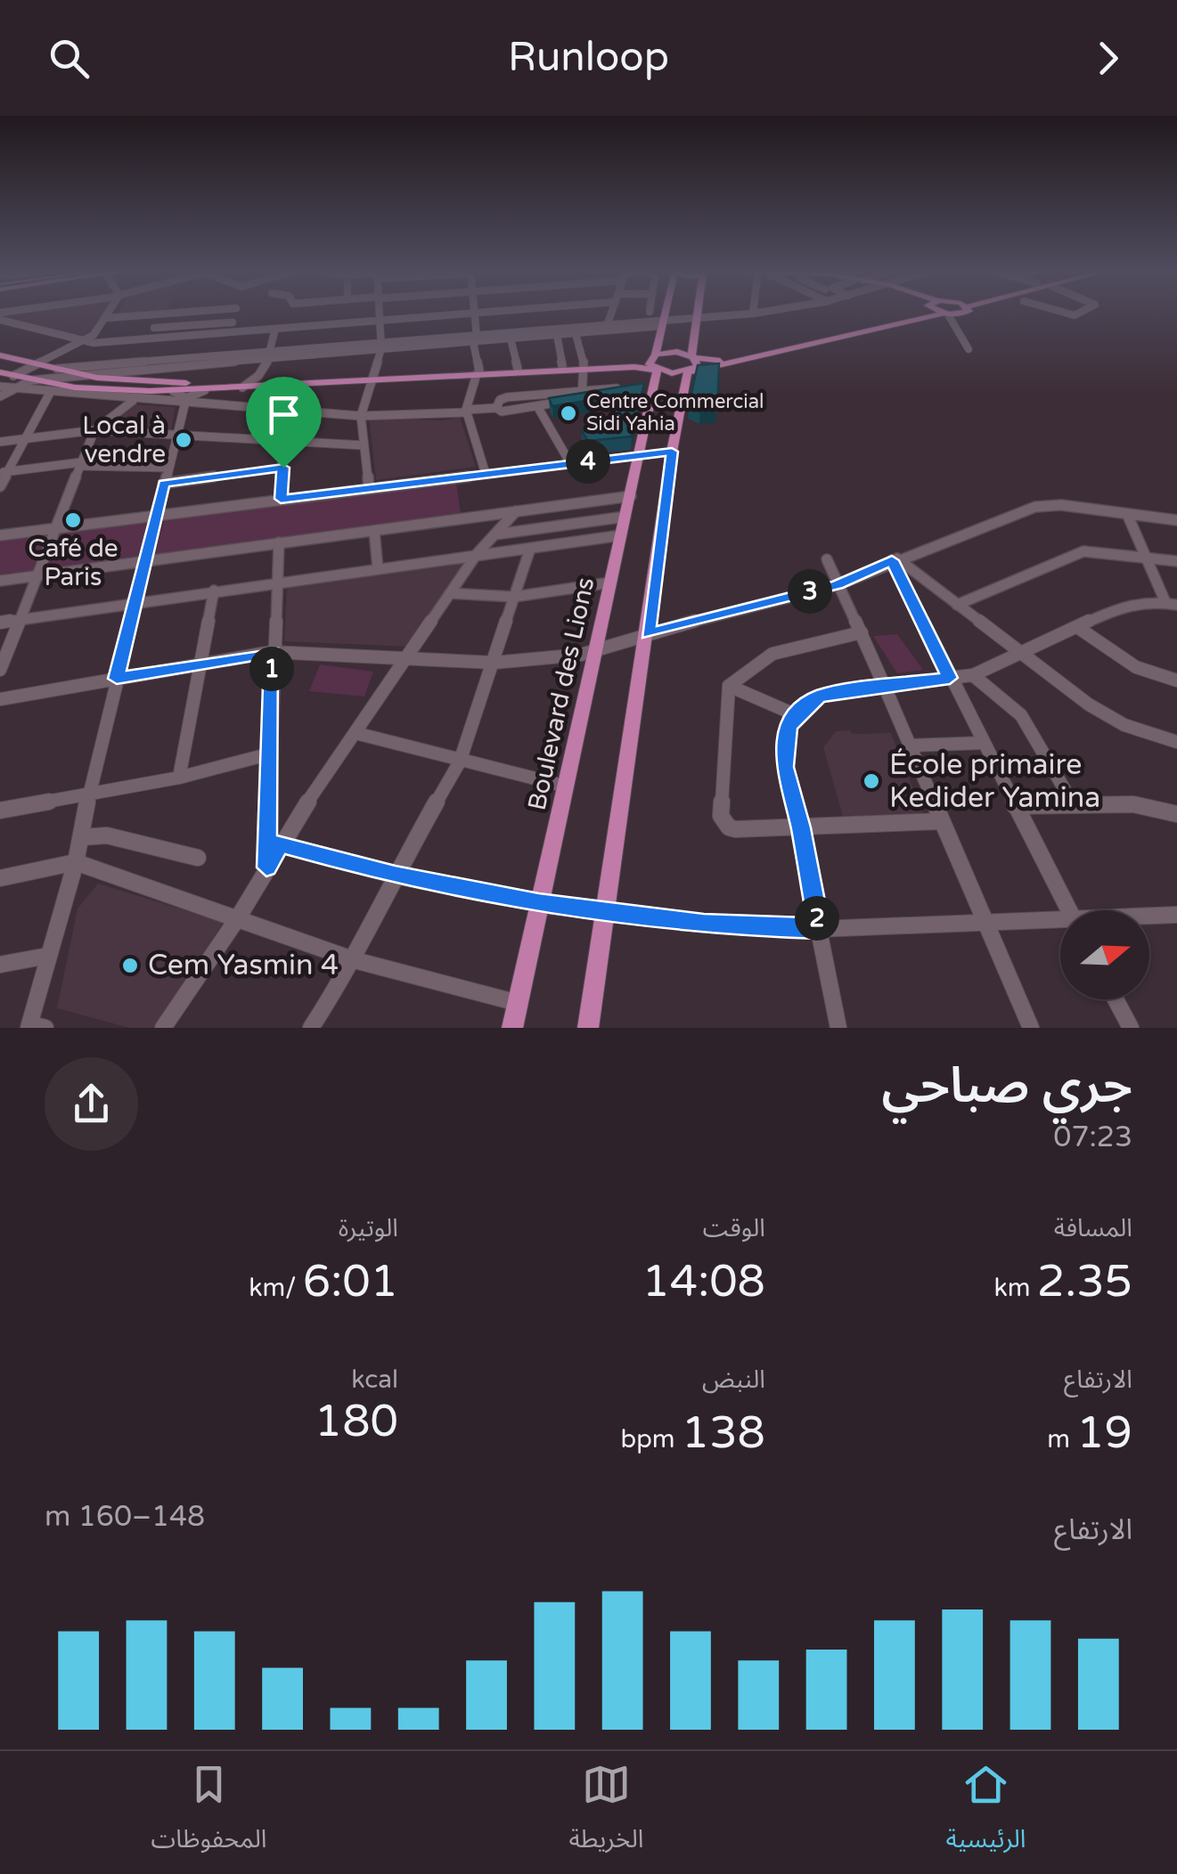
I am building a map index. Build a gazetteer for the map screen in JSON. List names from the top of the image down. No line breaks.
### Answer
{"streets":{"main road":["Boulevard des Lions"]},"places":["Centre Commercial Sidi Yahia","Local à vendre","Café de Paris","École primaire Kedider Yamina","Cem Yasmin 4"],"north":"right","page":{"header":"Runloop","pins":["4","3","1","2"],"heading":["جري صباحي","07:23"],"stats":[["المسافة","2.35 km"],["الوقت","14:08"],["الوتيرة","6:01 /km"],["الارتفاع","19 m"],["النبض","138 bpm"],["kcal","180"]],"chart":["الارتفاع","148–160 m"],"tabs":["الرئيسية","الخريطة","المحفوظات"]}}
